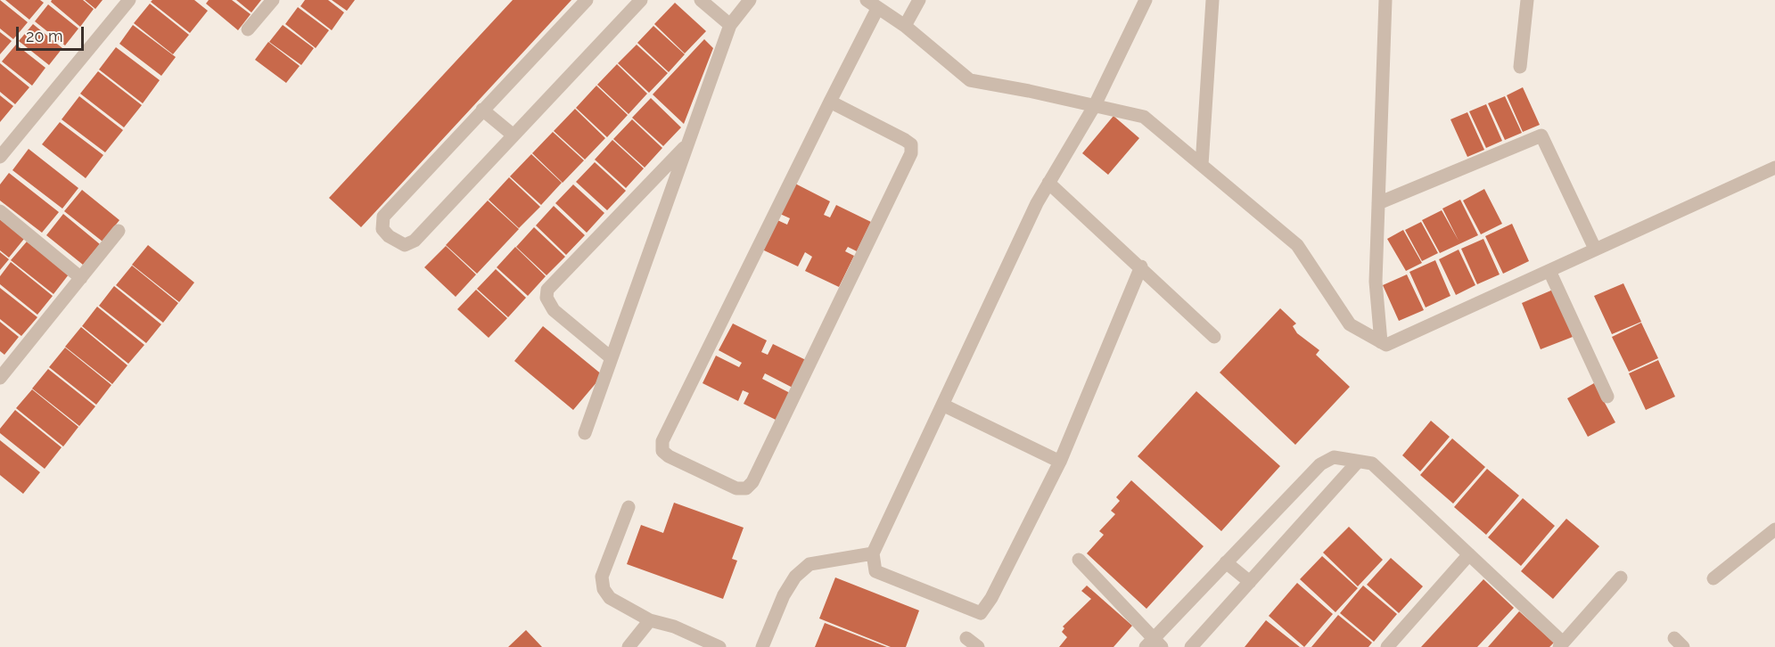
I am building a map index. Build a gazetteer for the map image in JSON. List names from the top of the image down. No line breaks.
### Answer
{"scale_bar":"20 m"}
